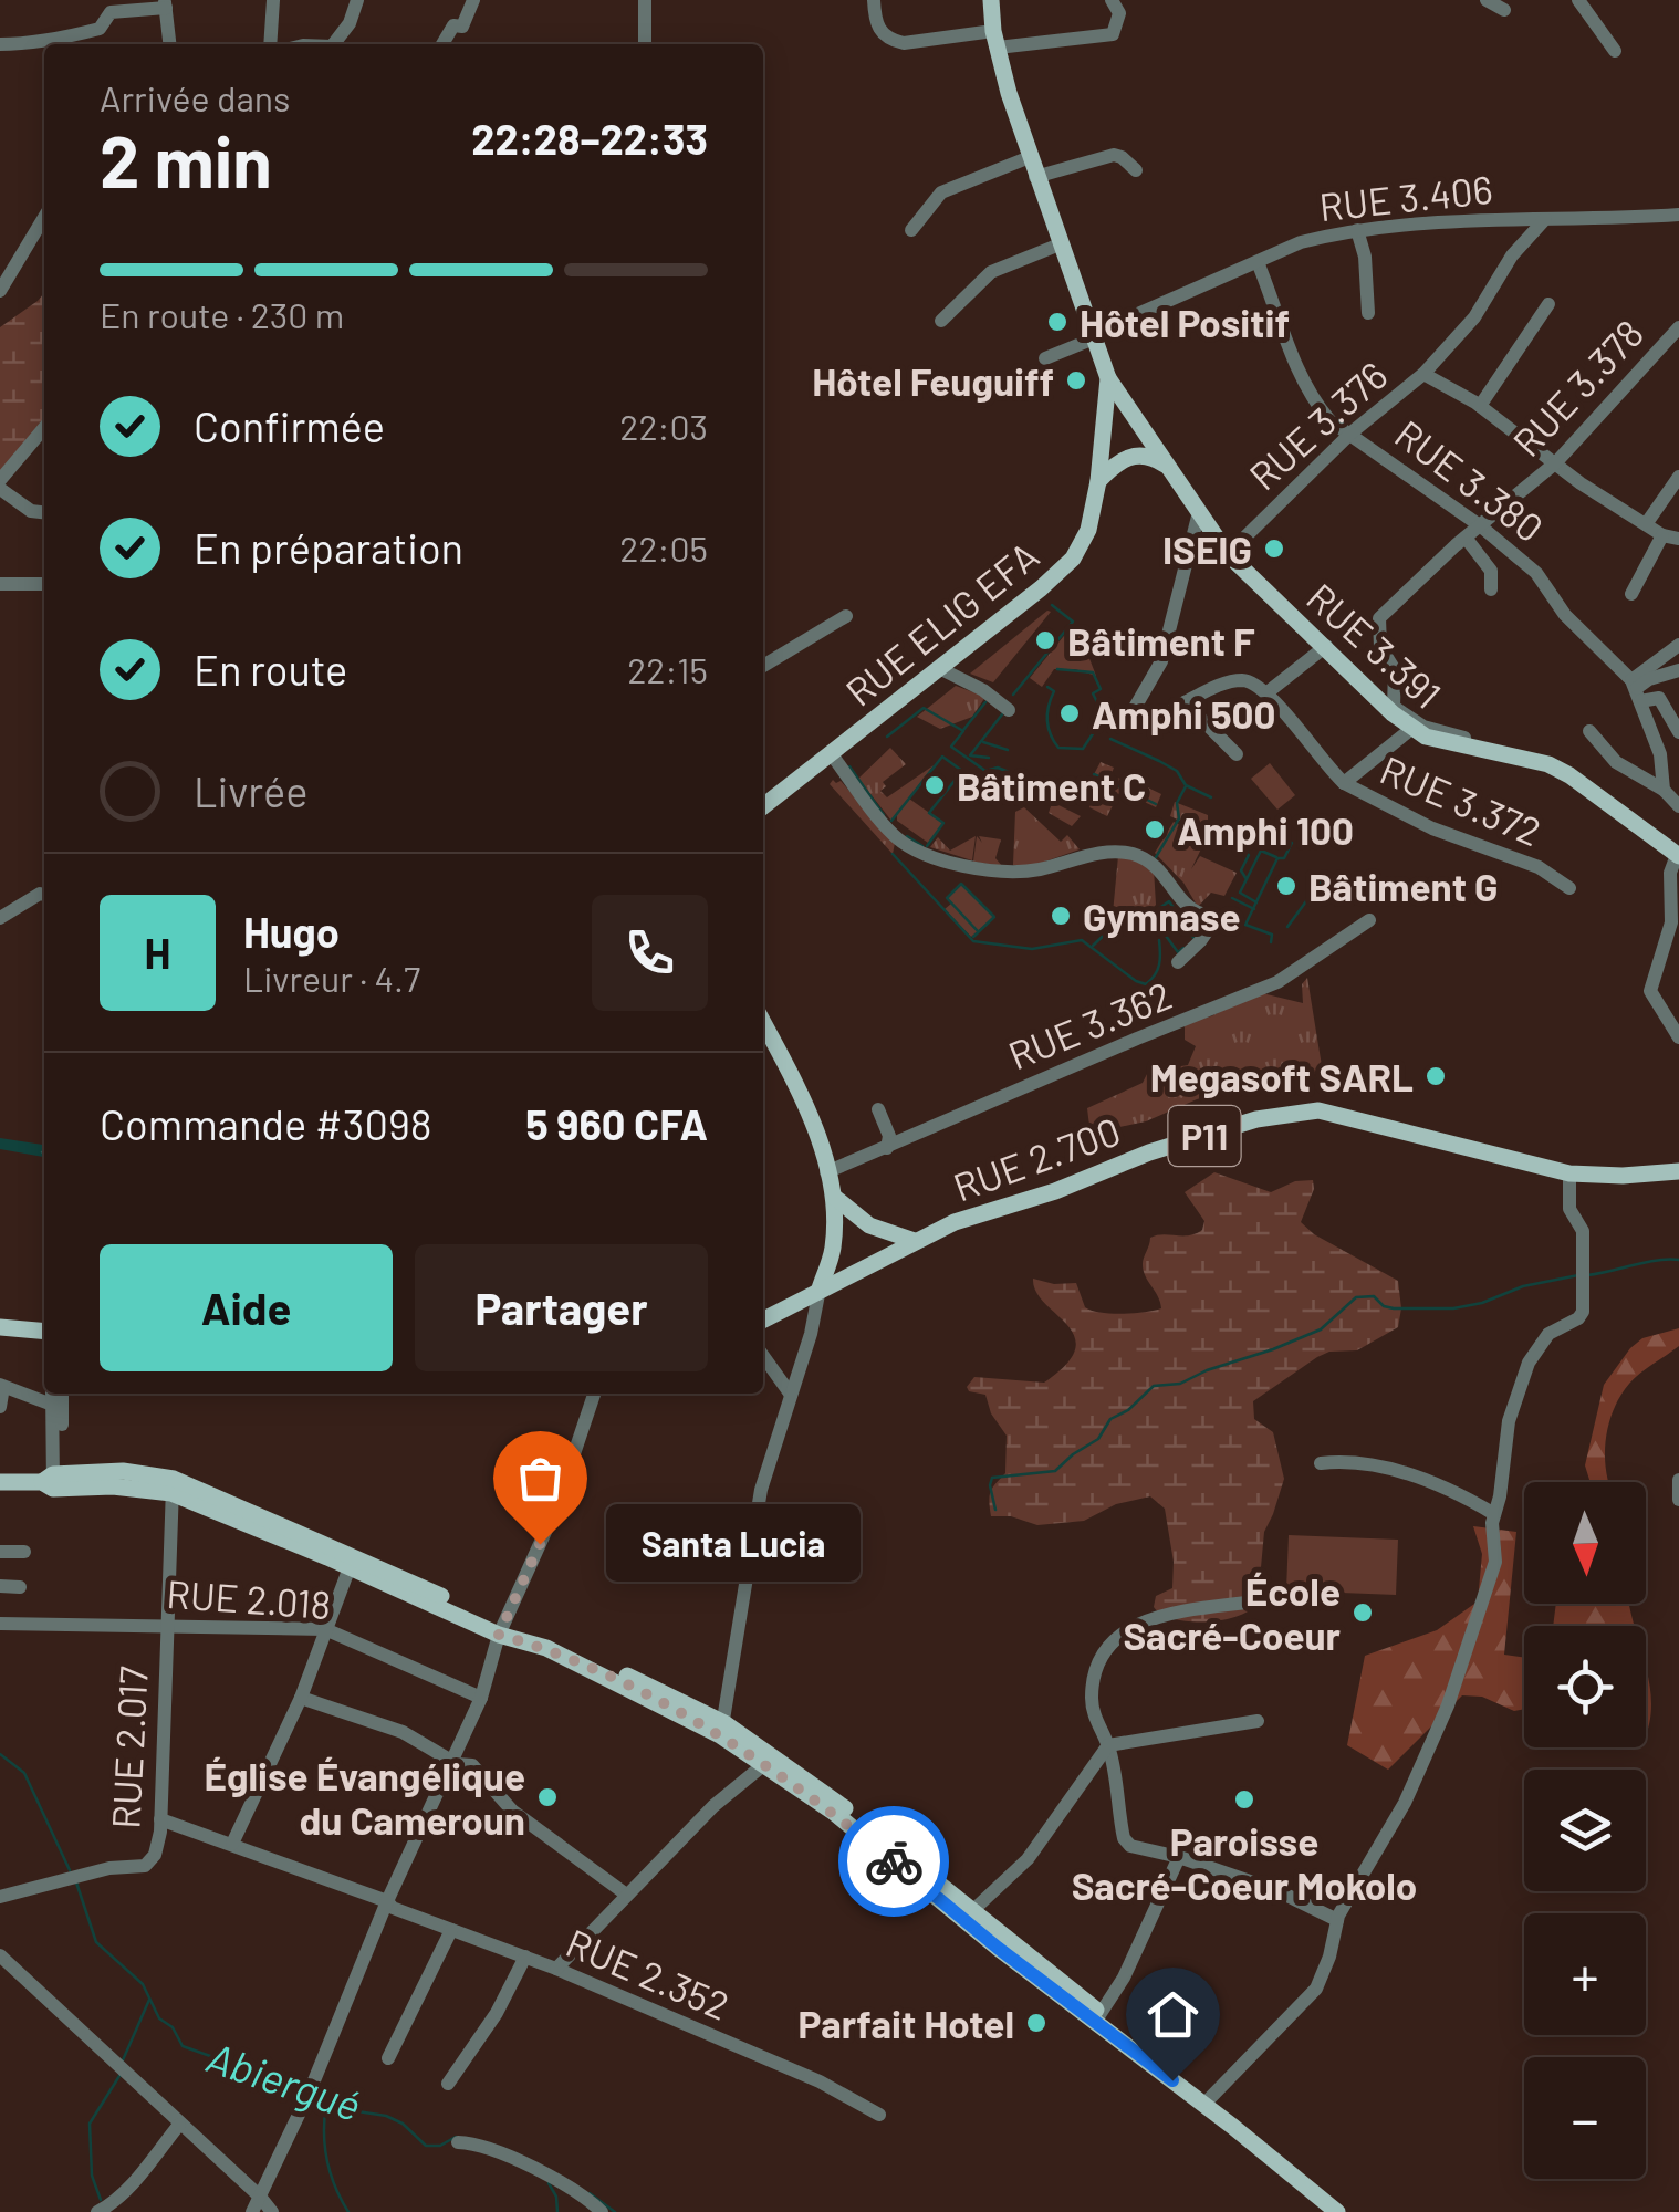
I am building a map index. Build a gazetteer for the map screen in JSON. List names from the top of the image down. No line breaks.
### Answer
{"streets":{"main road":["RUE ELIG EFA","RUE 3.391","P11","RUE 2.700"],"street":["RUE 3.406","RUE 3.378","RUE 3.376","RUE 3.380","RUE 3.372","RUE 3.362","RUE 2.018","RUE 2.017","RUE 2.352"]},"crossings":[["RUE 3.406","RUE 3.380"],["RUE 3.406","RUE ELIG EFA"],["RUE 3.378","RUE 3.376"],["RUE 3.378","RUE 3.380"],["RUE 3.378","RUE 3.391"],["RUE 3.376","RUE 3.380"],["RUE 3.376","RUE 3.391"],["RUE ELIG EFA","RUE 3.391"],["RUE 3.391","RUE 3.372"],["RUE 2.018","RUE 2.017"],["RUE 2.017","RUE 2.352"]],"water":["Abiergué"],"places":["Hôtel Positif","Hôtel Feuguiff","ISEIG","Bâtiment F","Amphi 500","Bâtiment C","Amphi 100","Bâtiment G","Gymnase","Megasoft SARL","Santa Lucia","École Sacré-Coeur","Église Évangélique du Cameroun","Paroisse Sacré-Coeur Mokolo","Parfait Hotel"],"north":"bottom","page":{"heading":["2 min","Arrivée dans","22:28–22:33"],"panel":["Hugo","Livreur · 4.7","Commande #3098","5 960 CFA"],"bar":"En route · 230 m","list":[["Confirmée","22:03"],["En préparation","22:05"],["En route","22:15"],"Livrée"],"round":"H","buttons":["Aide","Partager"],"map_buttons":["+","−"],"bubble":"Santa Lucia"}}
